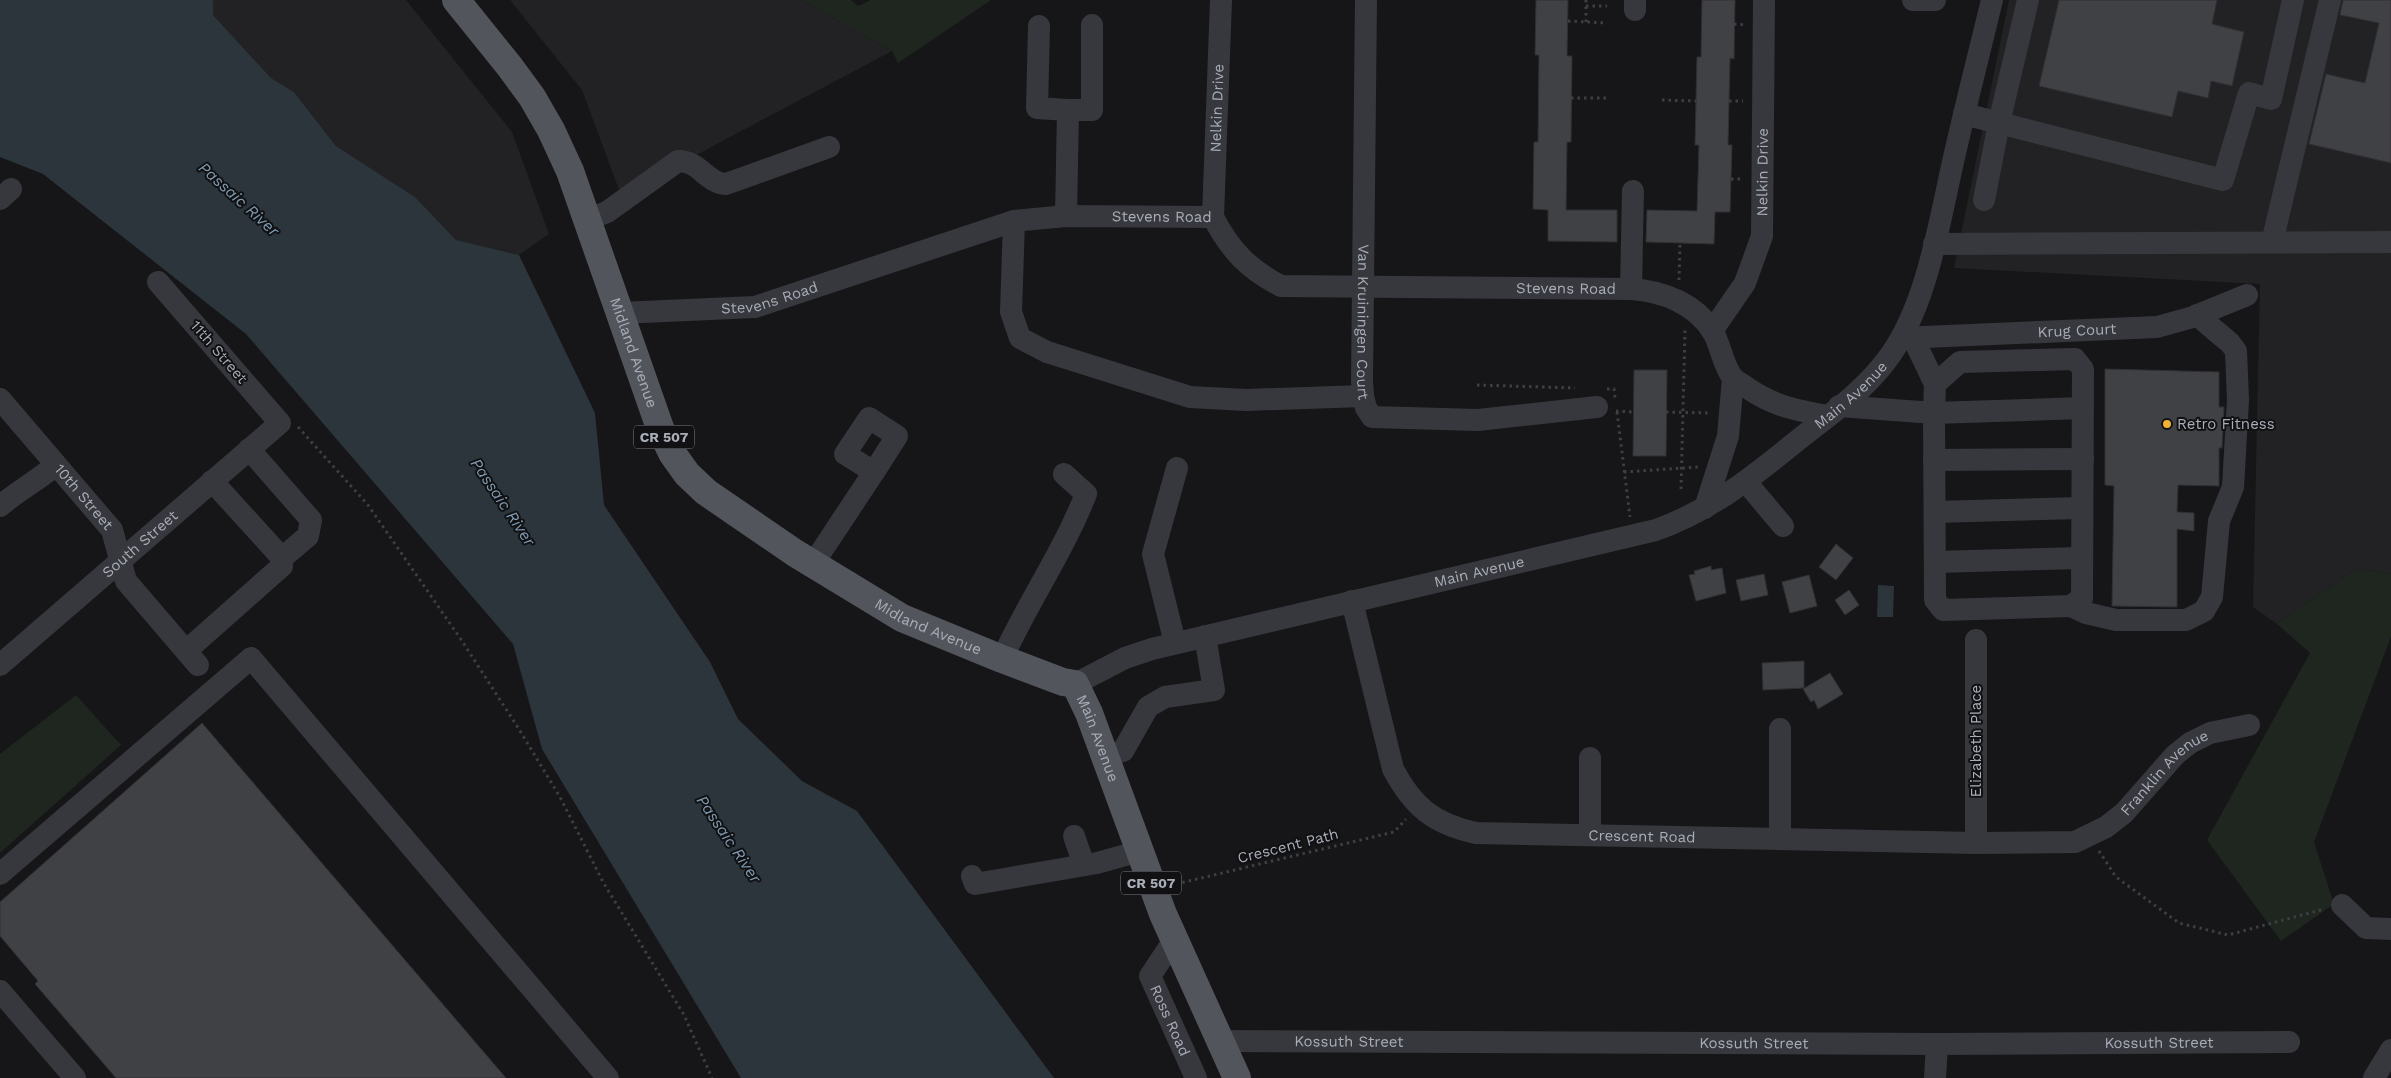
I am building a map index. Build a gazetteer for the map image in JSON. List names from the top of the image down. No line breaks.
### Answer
{"streets":{"main road":["Midland Avenue","Main Avenue","CR 507"],"street":["Nelkin Drive","Stevens Road","Van Kruiningen Court","Krug Court","11th Street","10th Street","South Street","Elizabeth Place","Franklin Avenue","Crescent Road","Ross Road","Kossuth Street"],"path":["Crescent Path"]},"crossings":[["Nelkin Drive","Stevens Road"],["Stevens Road","Van Kruiningen Court"],["Stevens Road","Midland Avenue"],["Stevens Road","Main Avenue"],["Krug Court","Main Avenue"],["11th Street","South Street"],["Midland Avenue","Main Avenue"],["Main Avenue","Crescent Road"],["Main Avenue","Crescent Path"],["Main Avenue","Ross Road"],["Main Avenue","Kossuth Street"],["10th Street","South Street"],["Elizabeth Place","Crescent Road"],["Franklin Avenue","Crescent Road"],["Crescent Road","Crescent Path"]],"water":["Passaic River"],"places":["Retro Fitness"]}
